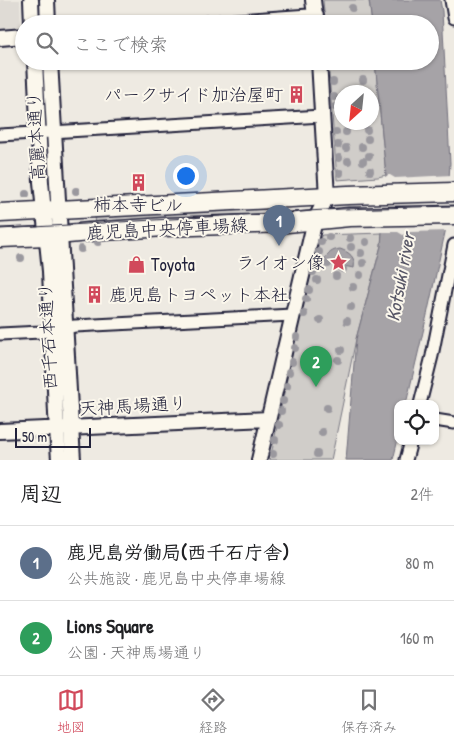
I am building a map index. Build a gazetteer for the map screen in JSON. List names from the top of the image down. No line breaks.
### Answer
{"streets":{"main road":["鹿児島中央停車場線"],"street":["高麗本通り","西千石本通り","天神馬場通り"]},"crossings":[["高麗本通り","鹿児島中央停車場線"],["高麗本通り","西千石本通り"],["鹿児島中央停車場線","西千石本通り"],["西千石本通り","天神馬場通り"]],"water":["Kotsuki river"],"places":{"building":["パークサイド加治屋町","柿本寺ビル","鹿児島トヨペット本社"],"place":["ライオン像"],"shop":["Toyota"]},"scale_bar":"50 m","north":"bottom left","page":{"search":"ここで検索","pins":["1","2"],"scale":"50 m","heading":["周辺","2件"],"list":[{"mark":"1","name":"鹿児島労働局(西千石庁舎)","note":"公共施設 · 鹿児島中央停車場線","value":"80 m"},{"mark":"2","name":"Lions Square","note":"公園 · 天神馬場通り","value":"160 m"}],"nav":["地図","経路","保存済み"]}}
